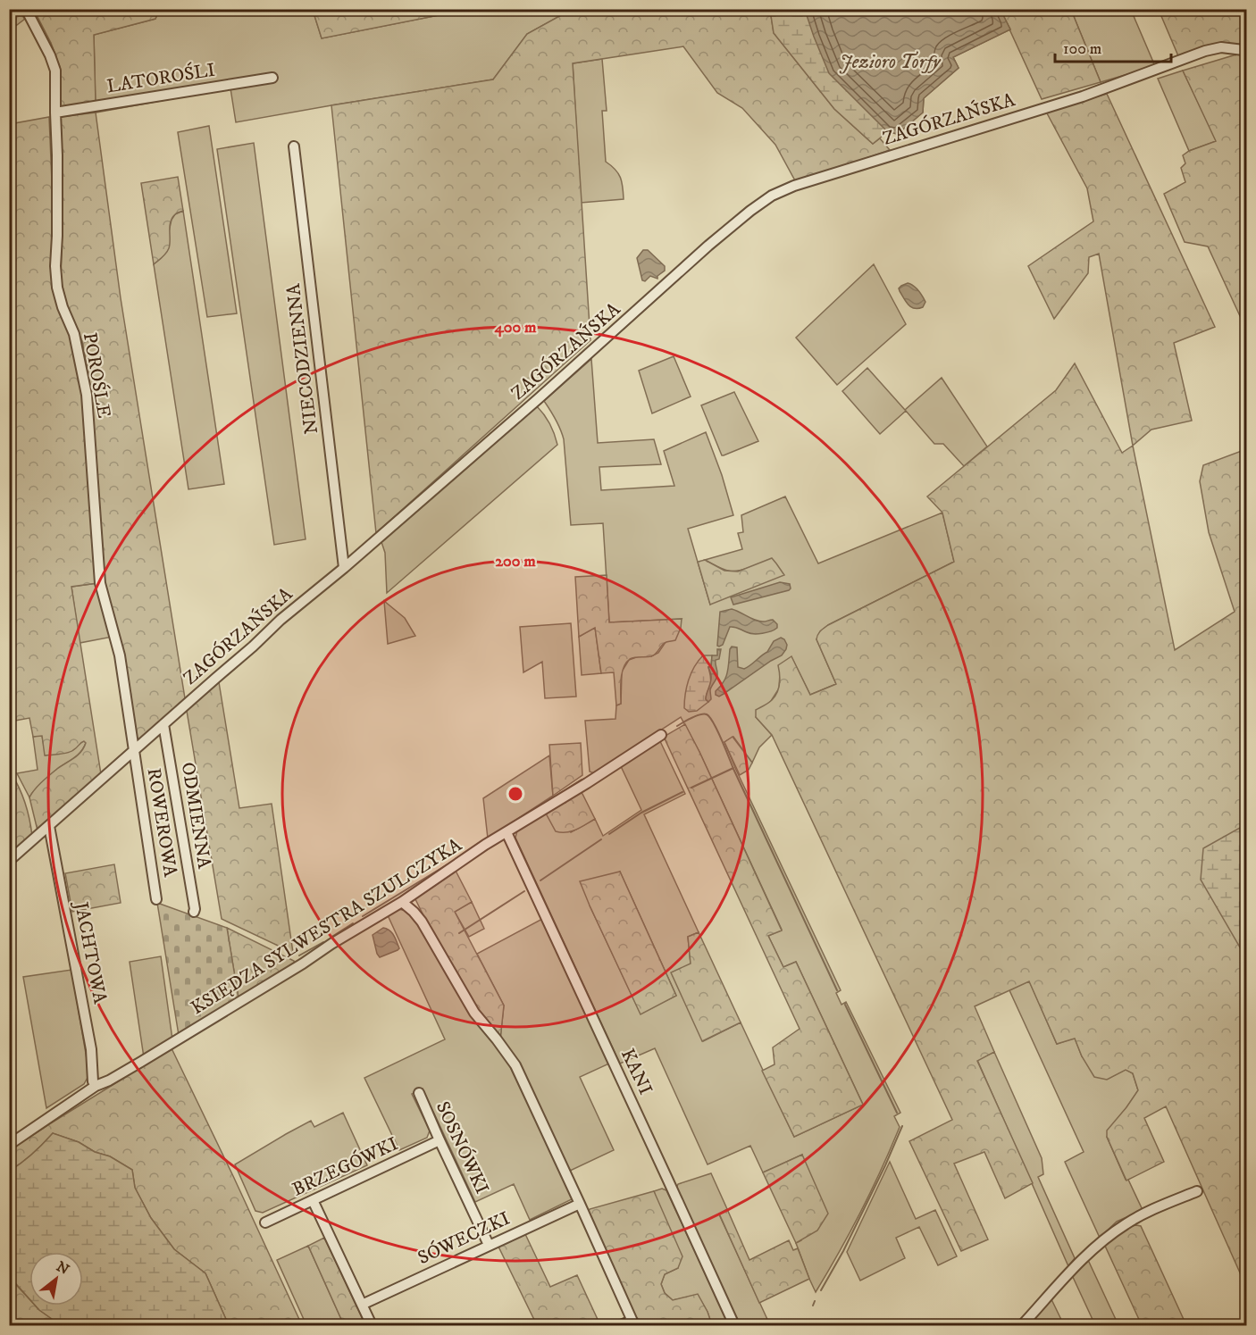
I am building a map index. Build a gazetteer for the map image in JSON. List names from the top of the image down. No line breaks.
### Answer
{"streets":{"street":["LATOROŚLI","ZAGÓRZAŃSKA","NIECODZIENNA","POROŚLE","ODMIENNA","ROWEROWA","KSIĘDZA SYLWESTRA SZULCZYKA","JACHTOWA","KANI","SOSNÓWKI","BRZEGÓWKI","SÓWECZKI"]},"crossings":[["LATOROŚLI","POROŚLE"],["ZAGÓRZAŃSKA","NIECODZIENNA"],["ZAGÓRZAŃSKA","POROŚLE"],["ZAGÓRZAŃSKA","ODMIENNA"],["ZAGÓRZAŃSKA","ROWEROWA"],["ZAGÓRZAŃSKA","JACHTOWA"],["POROŚLE","ROWEROWA"],["KSIĘDZA SYLWESTRA SZULCZYKA","JACHTOWA"],["KSIĘDZA SYLWESTRA SZULCZYKA","KANI"],["SOSNÓWKI","BRZEGÓWKI"],["SOSNÓWKI","SÓWECZKI"]],"water":["Jezioro Torfy"],"scale_bar":"100 m","north":"top right","rings":["400 m","200 m"]}
